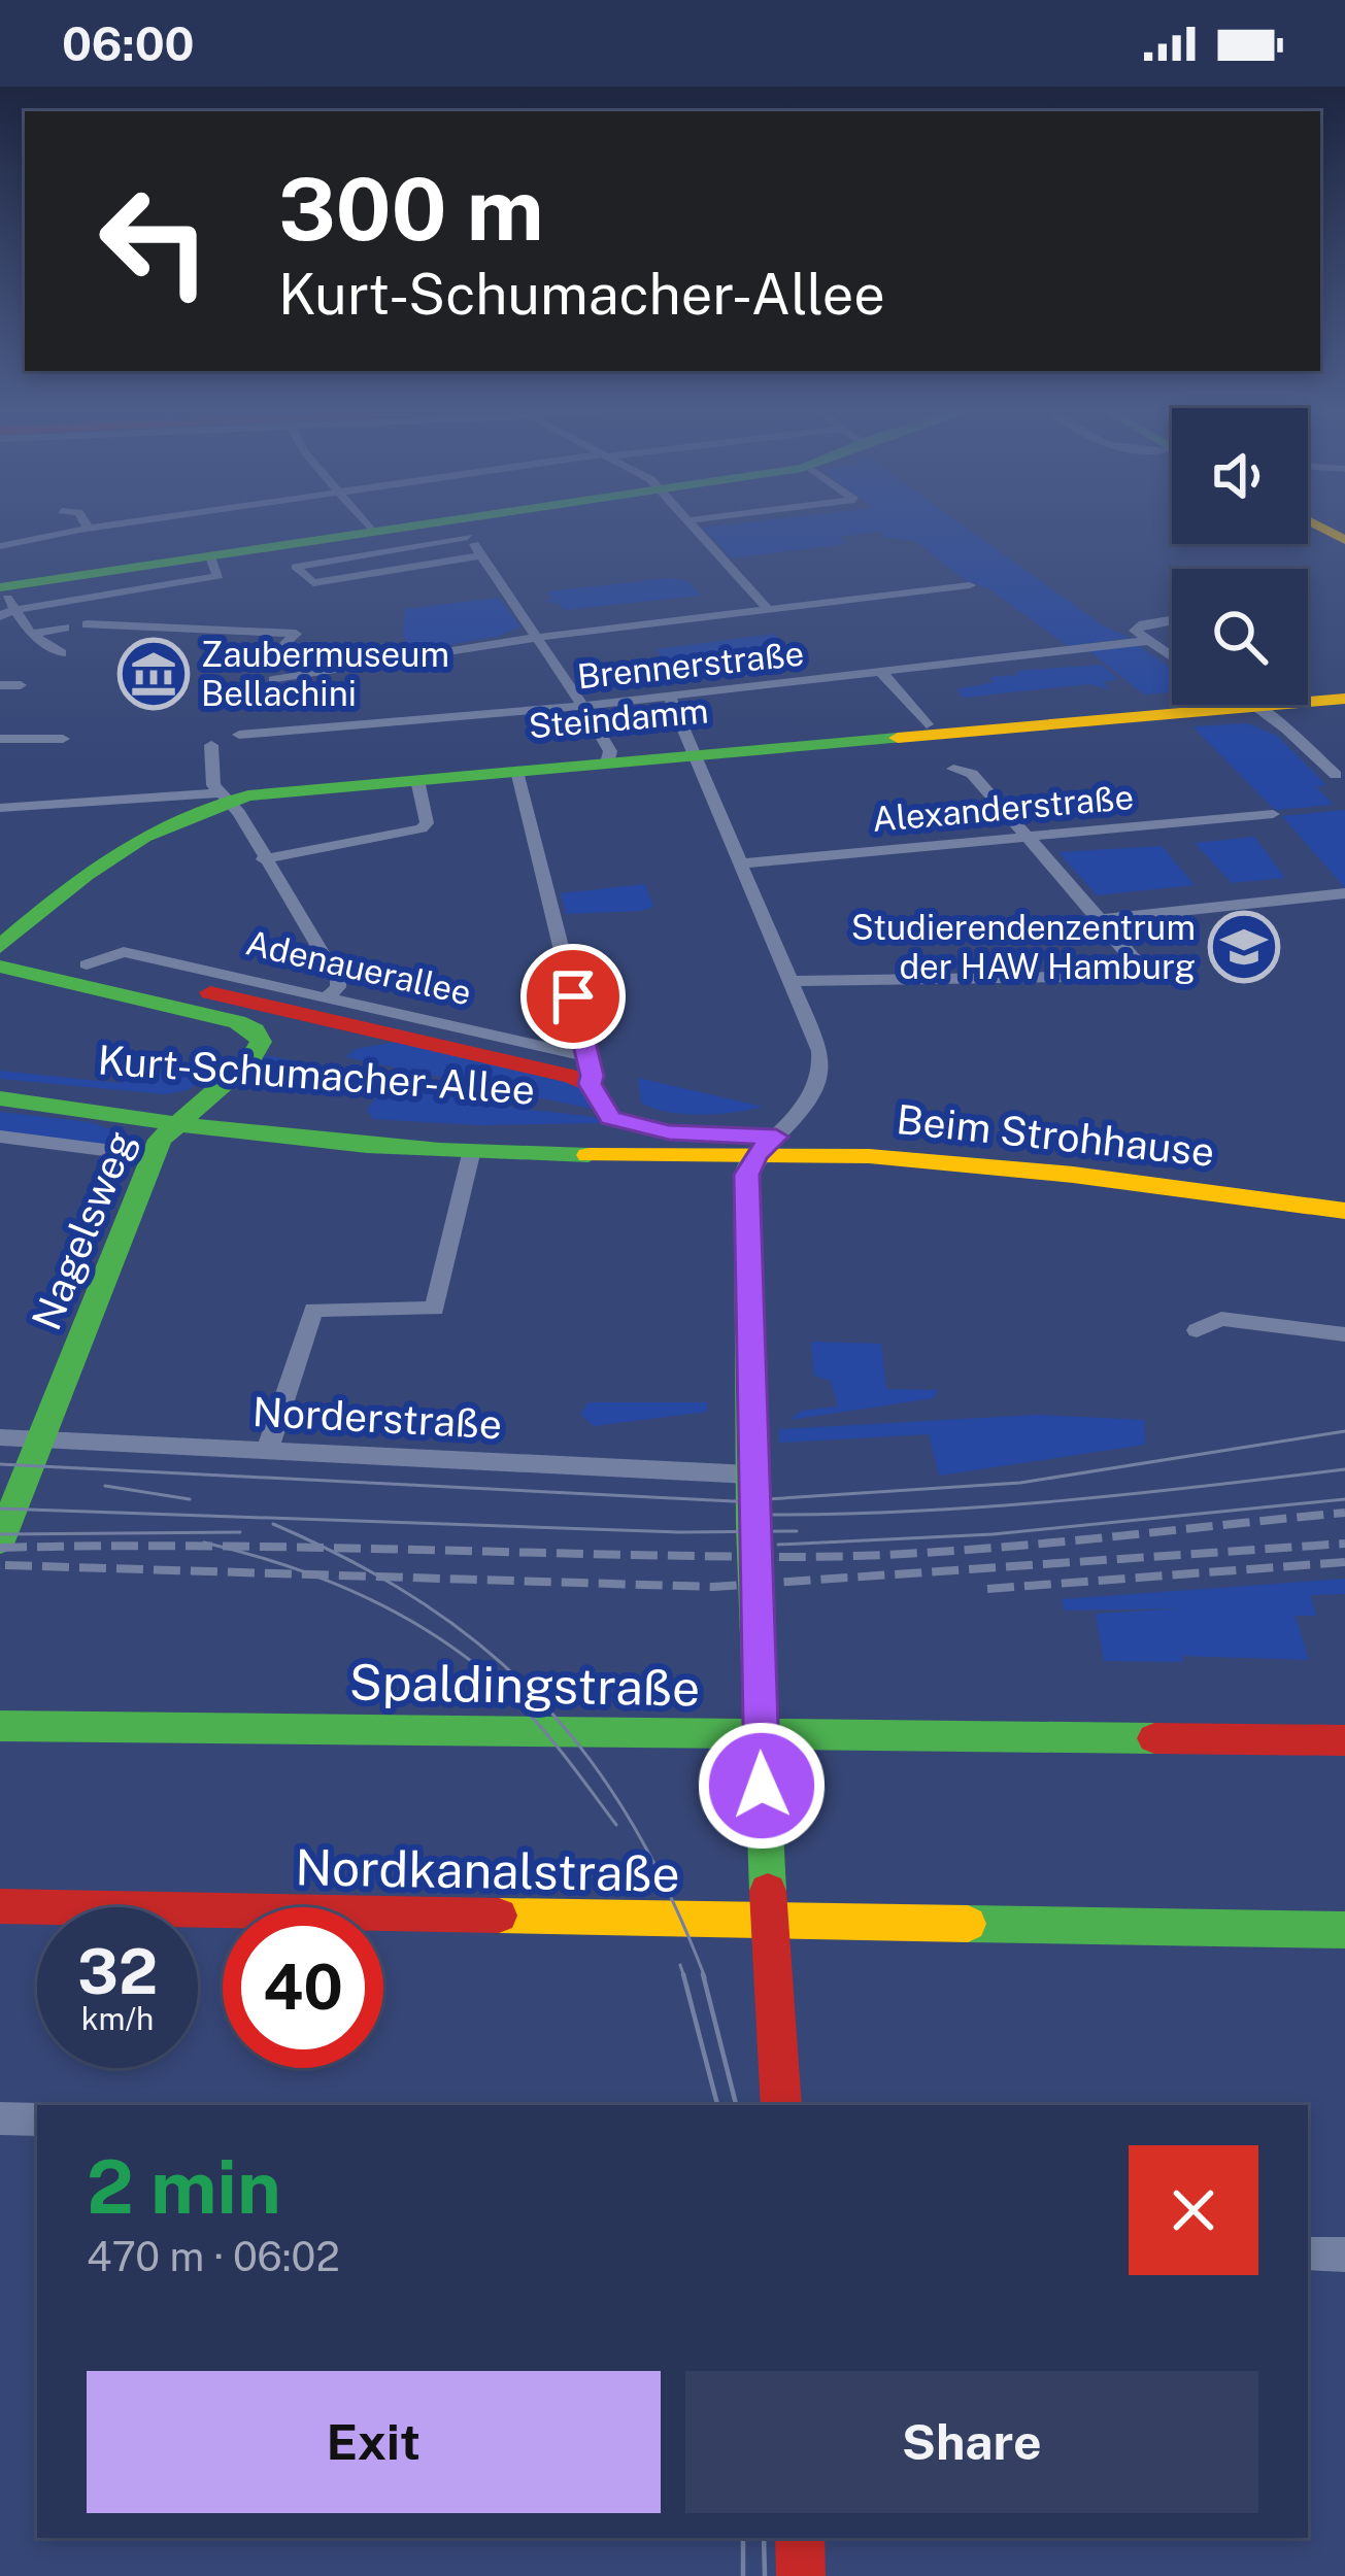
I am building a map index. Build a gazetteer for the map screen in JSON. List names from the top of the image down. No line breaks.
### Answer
{"streets":{"main road":["Steindamm","Adenauerallee","Kurt-Schumacher-Allee","Beim Strohhause","Nagelsweg","Spaldingstraße","Nordkanalstraße"],"street":["Brennerstraße","Alexanderstraße","Norderstraße"]},"crossings":[["Adenauerallee","Kurt-Schumacher-Allee"],["Adenauerallee","Nagelsweg"],["Kurt-Schumacher-Allee","Beim Strohhause"],["Kurt-Schumacher-Allee","Nagelsweg"],["Nagelsweg","Norderstraße"]],"places":{"museum":["Zaubermuseum Bellachini"],"school or university":["Studierendenzentrum der HAW Hamburg"]},"page":{"status":"06:00","turn":["300 m","Kurt-Schumacher-Allee"],"speed":"32 km/h","limit":"40","heading":["2 min","470 m · 06:02"],"buttons":["Exit","Share"]}}
